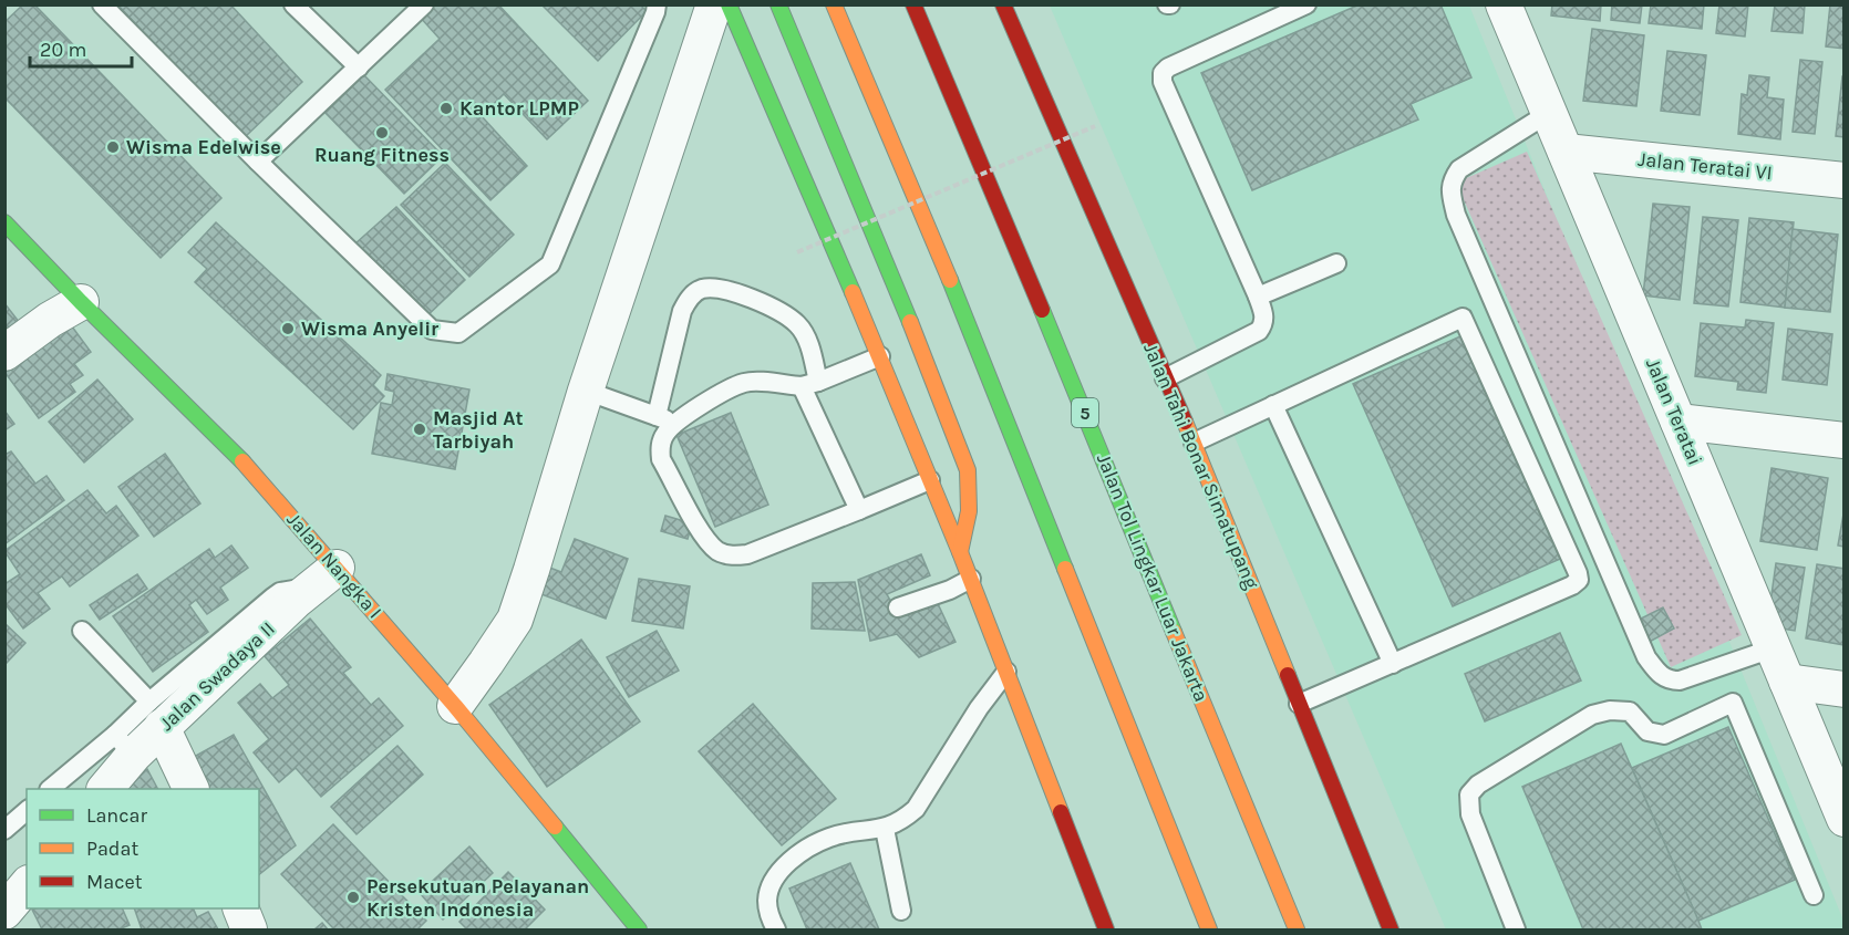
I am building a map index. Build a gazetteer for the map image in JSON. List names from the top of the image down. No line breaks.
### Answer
{"streets":{"main road":["5","Jalan Tahi Bonar Simatupang","Jalan Nangka I","Jalan Tol Lingkar Luar Jakarta"],"street":["Jalan Teratai VI","Jalan Teratai","Jalan Swadaya II"]},"crossings":[["Jalan Teratai VI","Jalan Teratai"],["Jalan Nangka I","Jalan Swadaya II"]],"places":["Kantor LPMP","Ruang Fitness","Wisma Edelwise","Wisma Anyelir","Masjid At Tarbiyah","Persekutuan Pelayanan Kristen Indonesia"],"legend":["Lancar","Padat","Macet"],"scale_bar":"20 m"}
